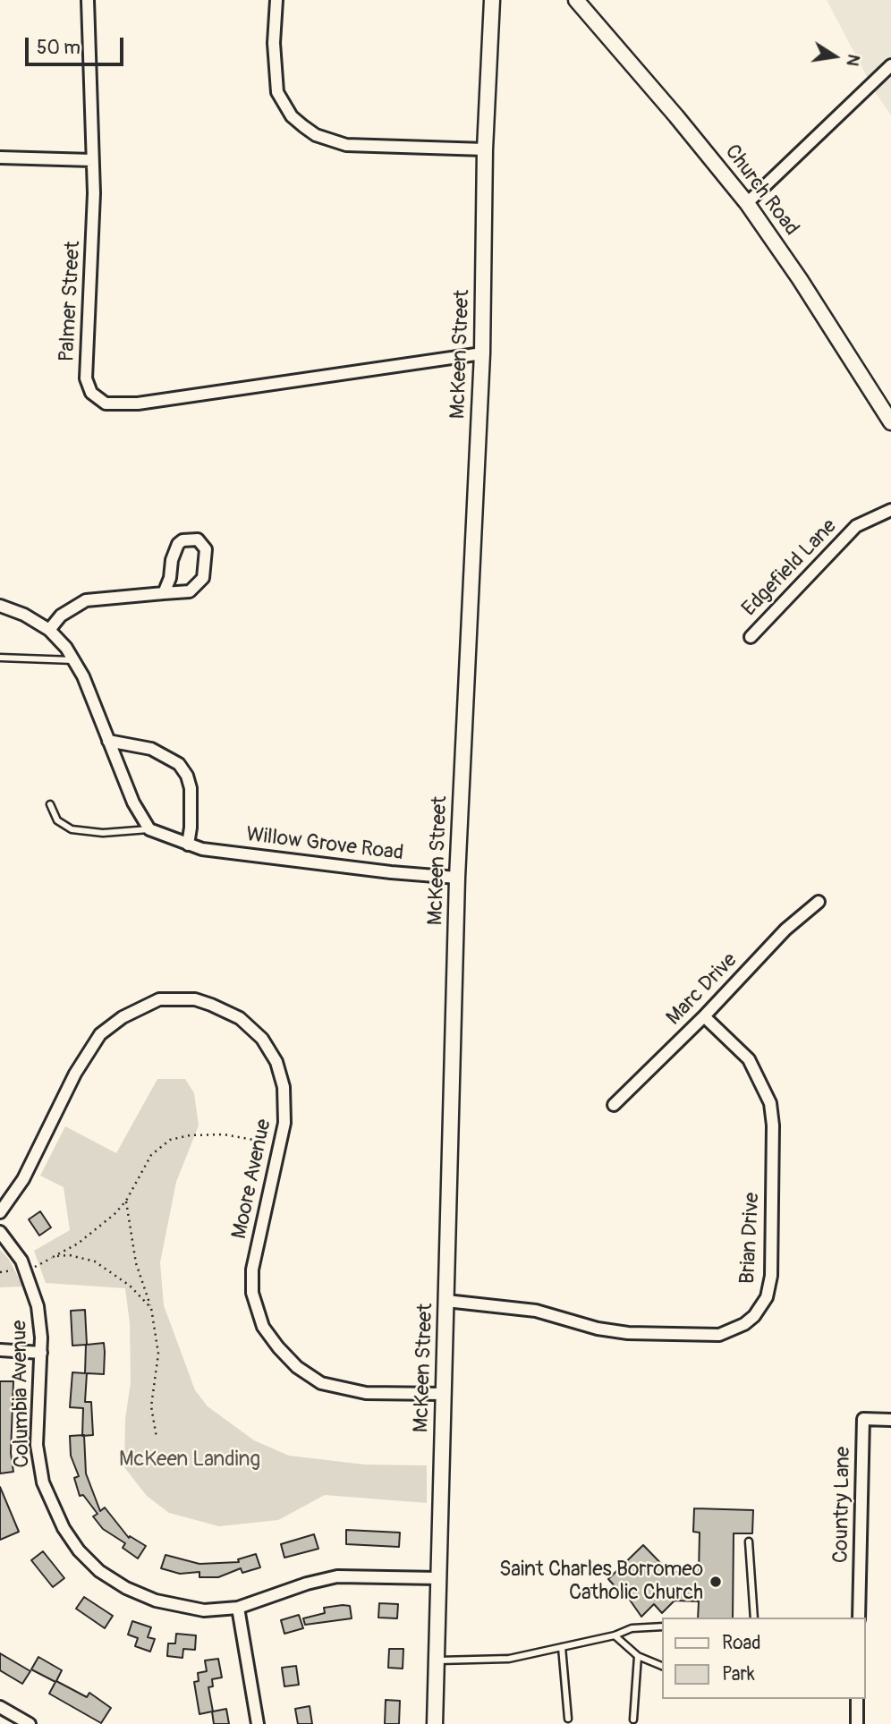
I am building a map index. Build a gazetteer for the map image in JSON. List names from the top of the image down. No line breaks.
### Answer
{"streets":{"street":["Church Road","Palmer Street","McKeen Street","Edgefield Lane","Willow Grove Road","Marc Drive","Moore Avenue","Brian Drive","Columbia Avenue","Country Lane"]},"crossings":[["Palmer Street","McKeen Street"],["McKeen Street","Willow Grove Road"],["McKeen Street","Moore Avenue"],["McKeen Street","Brian Drive"],["McKeen Street","Columbia Avenue"],["Marc Drive","Brian Drive"]],"parks":["McKeen Landing"],"places":["Saint Charles Borromeo Catholic Church"],"legend":["Road","Park"],"scale_bar":"50 m","north":"right"}
